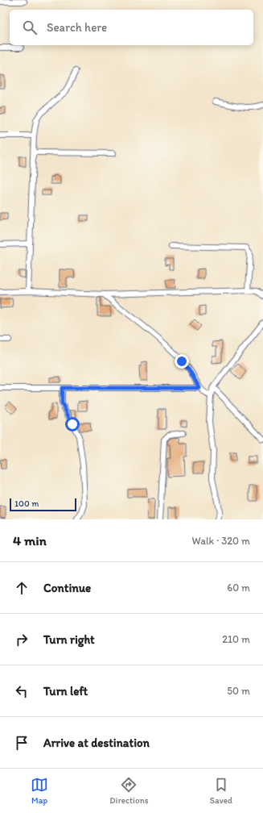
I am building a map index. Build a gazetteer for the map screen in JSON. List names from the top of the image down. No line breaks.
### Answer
{"scale_bar":"100 m","page":{"search":"Search here","scale":"100 m","heading":["4 min","Walk · 320 m"],"list":[["Continue","60 m"],["Turn right","210 m"],["Turn left","50 m"],"Arrive at destination"],"nav":["Map","Directions","Saved"]}}
